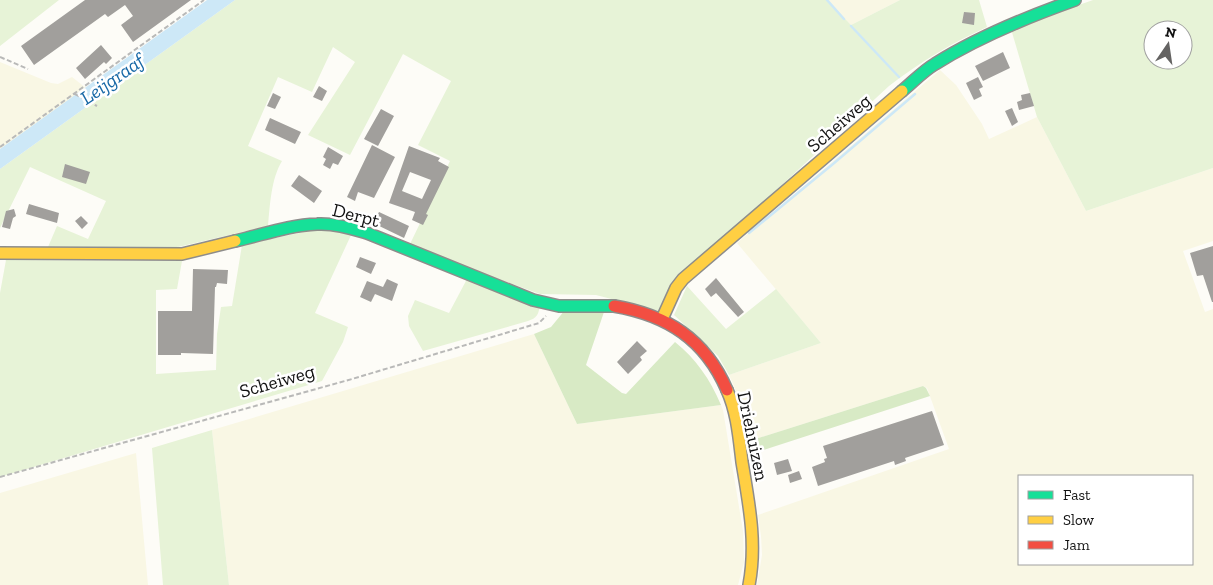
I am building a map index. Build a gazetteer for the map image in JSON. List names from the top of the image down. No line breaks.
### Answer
{"streets":{"street":["Scheiweg","Derpt","Driehuizen"]},"crossings":[["Scheiweg","Derpt"],["Scheiweg","Driehuizen"],["Derpt","Driehuizen"]],"water":["Leijgraaf"],"legend":["Fast","Slow","Jam"],"north":"top"}
